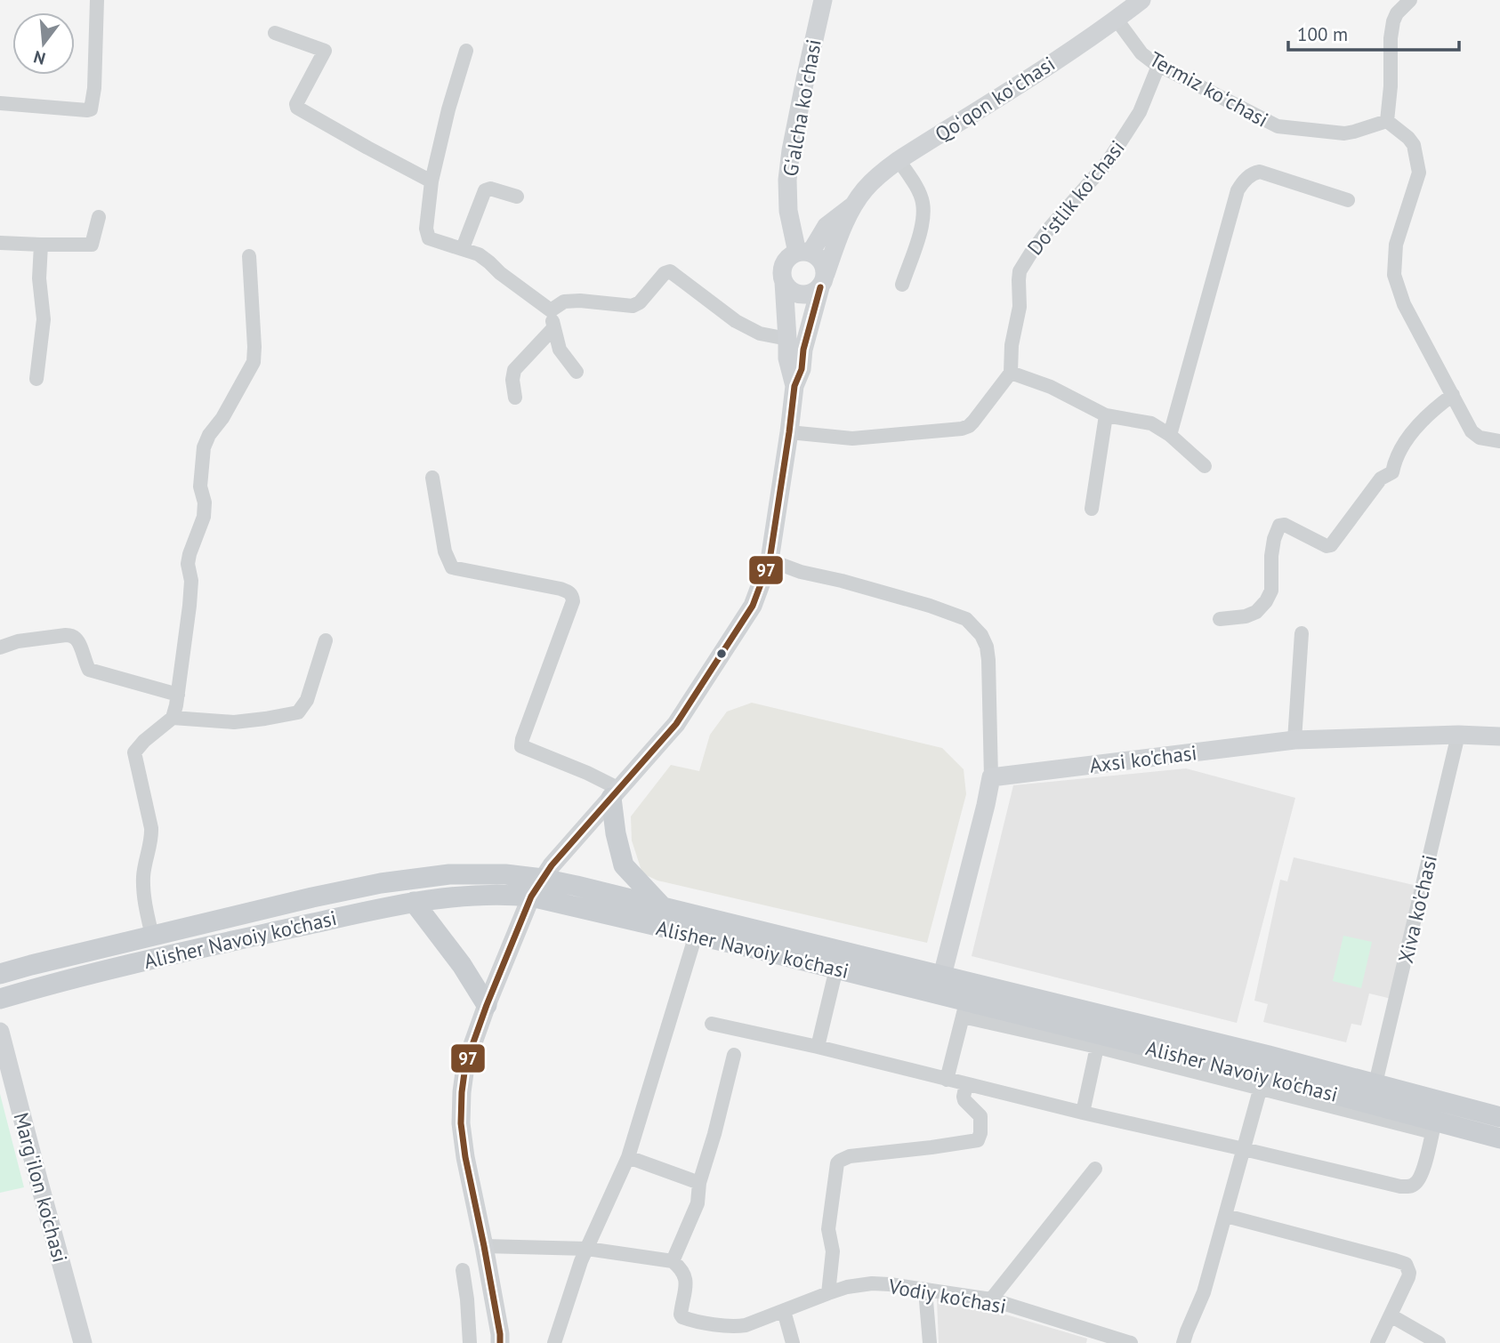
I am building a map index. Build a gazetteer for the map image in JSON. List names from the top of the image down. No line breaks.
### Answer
{"streets":{"main road":["Qoʻqon koʻchasi","Gʻalcha koʻchasi","Axsi ko'chasi","Alisher Navoiy ko'chasi","Marg'ilon ko'chasi"],"street":["Termiz koʻchasi","Doʻstlik koʻchasi","Xiva ko'chasi","Vodiy ko'chasi"]},"crossings":[["Termiz koʻchasi","Qoʻqon koʻchasi"],["Termiz koʻchasi","Doʻstlik koʻchasi"],["Qoʻqon koʻchasi","Gʻalcha koʻchasi"],["Qoʻqon koʻchasi","Alisher Navoiy ko'chasi"],["Axsi ko'chasi","Xiva ko'chasi"],["Xiva ko'chasi","Alisher Navoiy ko'chasi"]],"lines":["transit line 97"],"scale_bar":"100 m","north":"bottom"}
